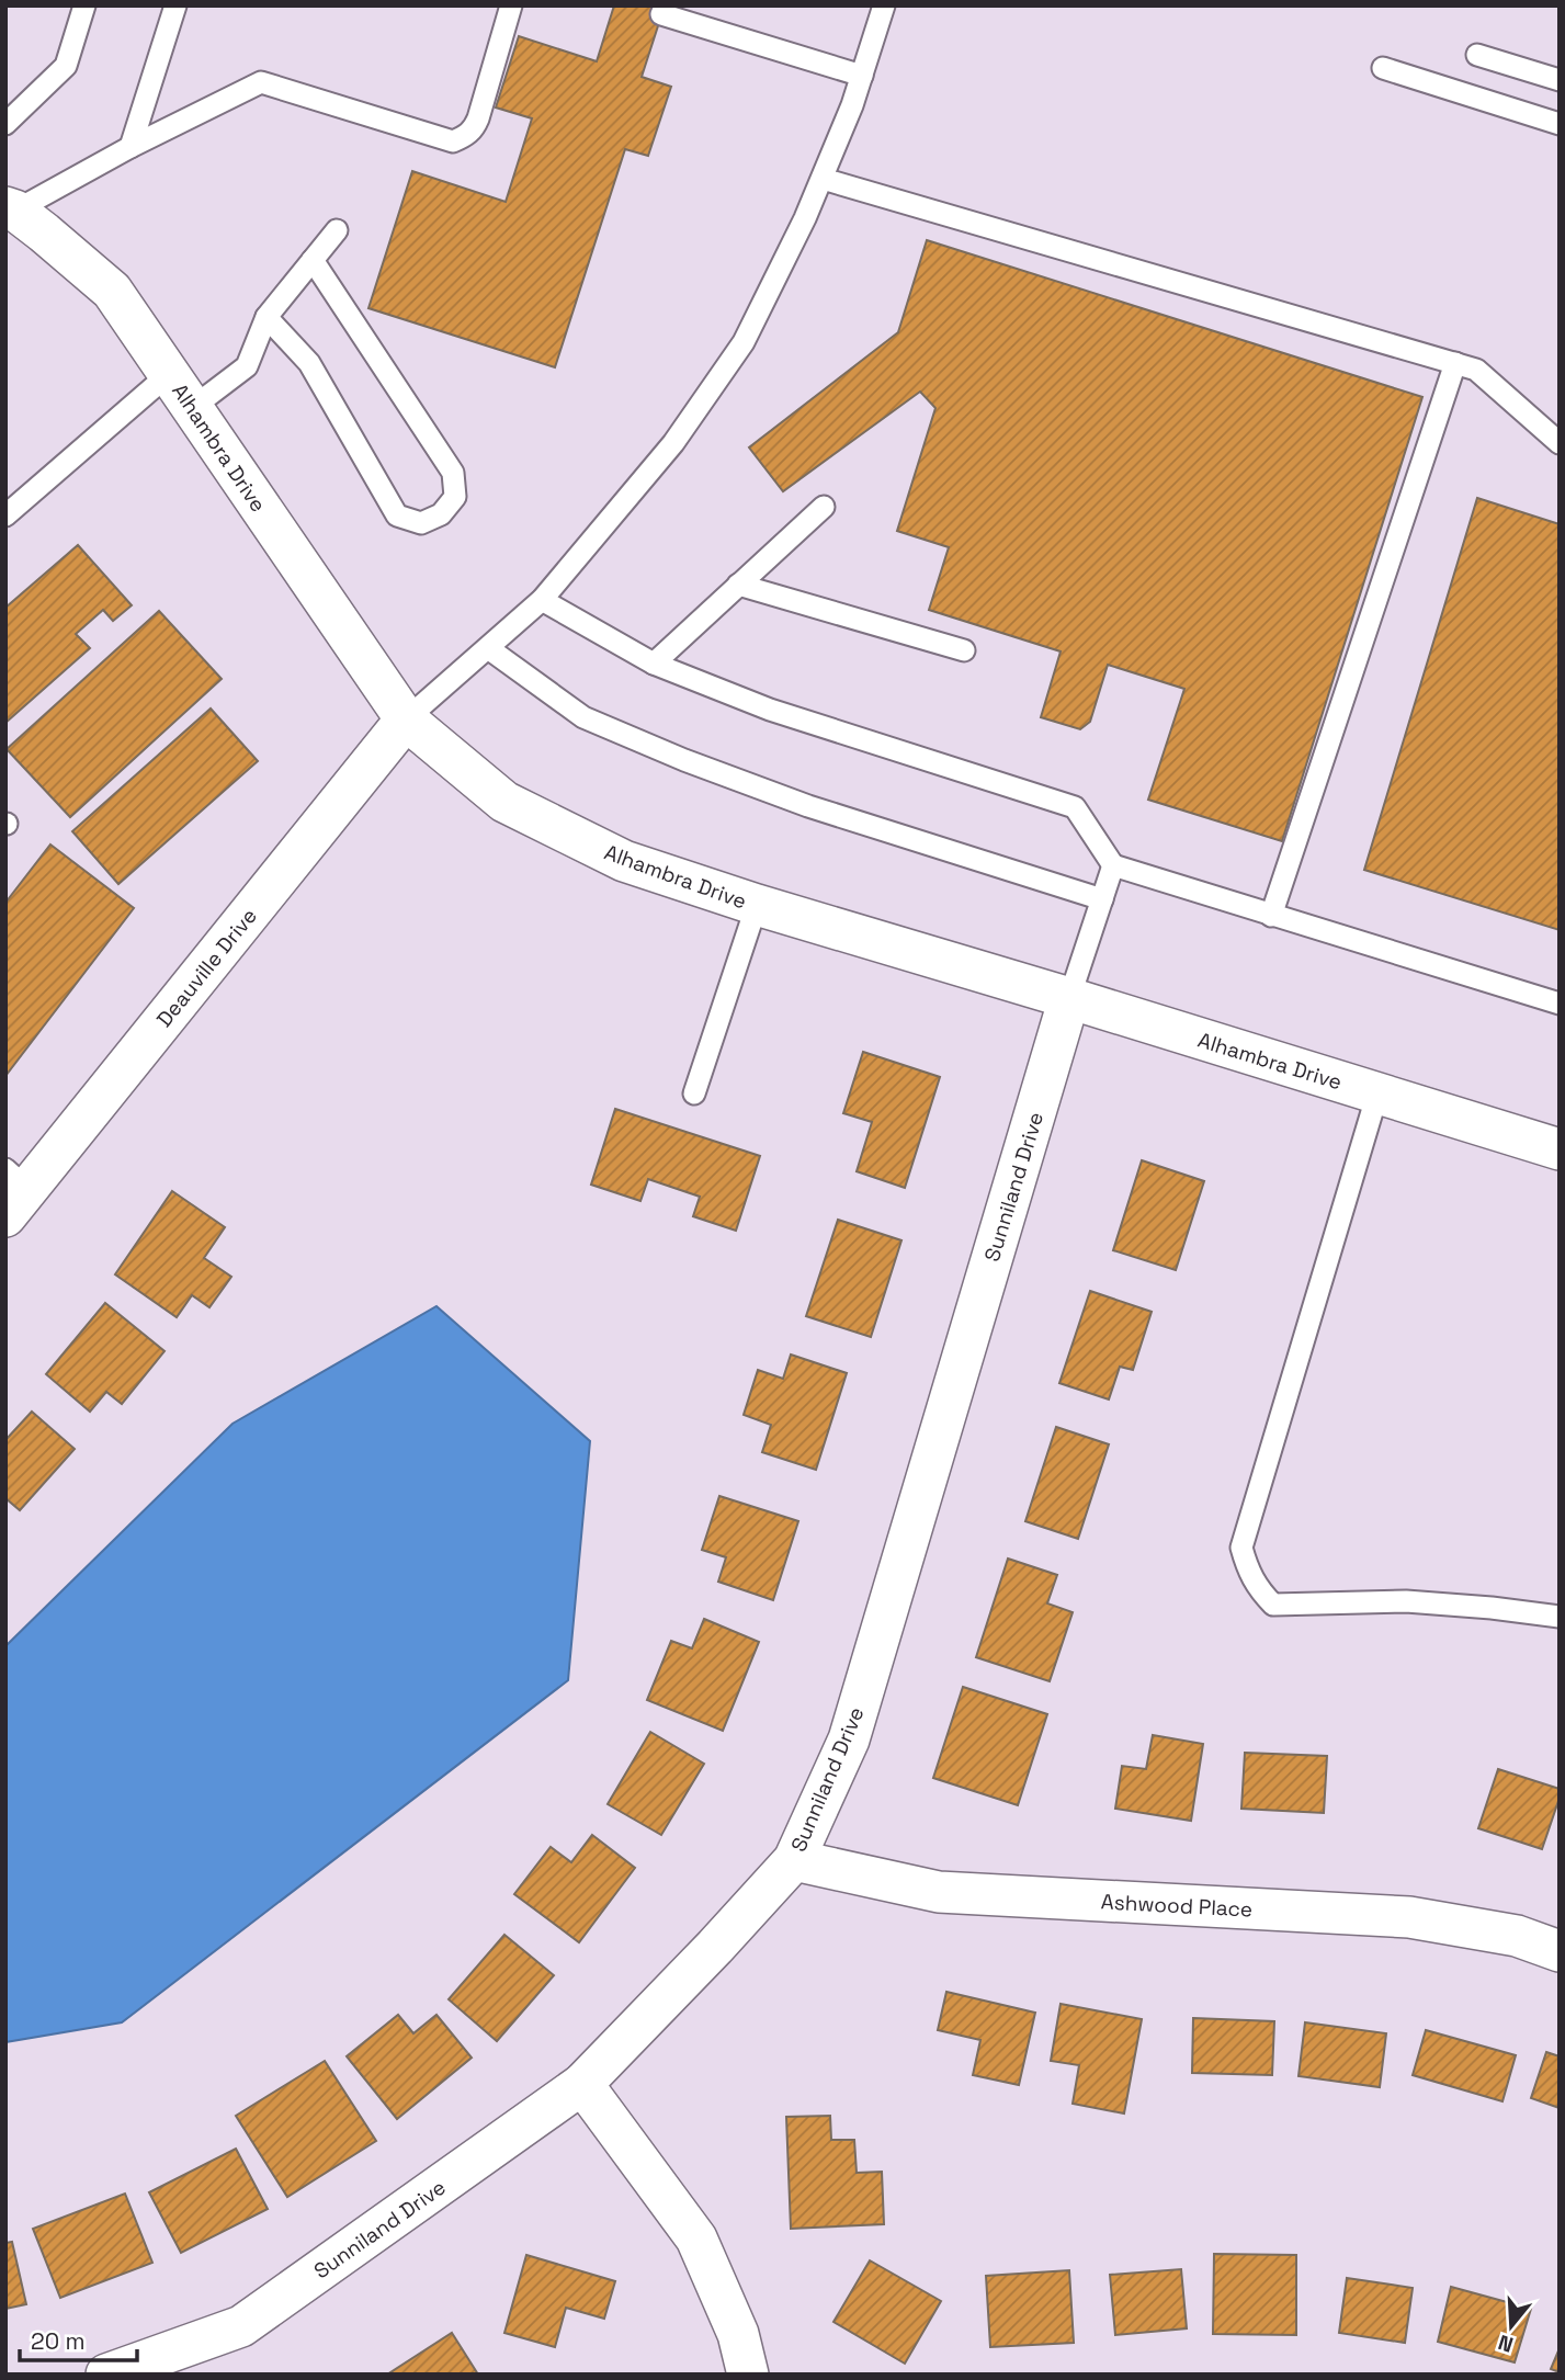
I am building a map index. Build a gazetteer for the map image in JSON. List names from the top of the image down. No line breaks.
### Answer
{"streets":{"street":["Alhambra Drive","Deauville Drive","Sunniland Drive","Ashwood Place"]},"crossings":[["Alhambra Drive","Deauville Drive"],["Alhambra Drive","Sunniland Drive"],["Sunniland Drive","Ashwood Place"]],"scale_bar":"20 m","north":"bottom"}
